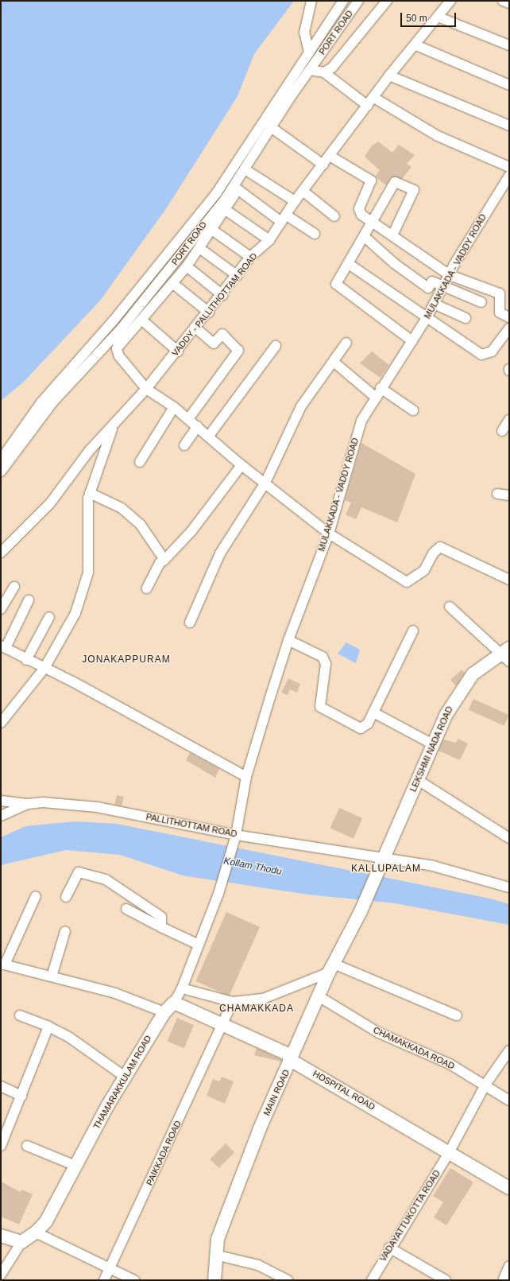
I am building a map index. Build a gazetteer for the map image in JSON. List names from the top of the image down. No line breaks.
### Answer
{"streets":{"main road":["LEKSHMI NADA ROAD","THAMARAKKULAM ROAD","HOSPITAL ROAD","MAIN ROAD"],"street":["PORT ROAD","MULAKKADA - VADDY ROAD","VADDY - PALLITHOTTAM ROAD","PALLITHOTTAM ROAD","CHAMAKKADA ROAD","PAIKKADA ROAD","VADAYATTUKOTTA ROAD"]},"crossings":[["MULAKKADA - VADDY ROAD","PALLITHOTTAM ROAD"],["MULAKKADA - VADDY ROAD","THAMARAKKULAM ROAD"],["LEKSHMI NADA ROAD","PALLITHOTTAM ROAD"],["LEKSHMI NADA ROAD","MAIN ROAD"],["PALLITHOTTAM ROAD","MAIN ROAD"],["CHAMAKKADA ROAD","MAIN ROAD"],["CHAMAKKADA ROAD","VADAYATTUKOTTA ROAD"],["THAMARAKKULAM ROAD","HOSPITAL ROAD"],["HOSPITAL ROAD","MAIN ROAD"],["HOSPITAL ROAD","PAIKKADA ROAD"],["HOSPITAL ROAD","VADAYATTUKOTTA ROAD"]],"districts":["JONAKAPPURAM","KALLUPALAM","CHAMAKKADA"],"water":["Kollam Thodu"],"scale_bar":"50 m"}
